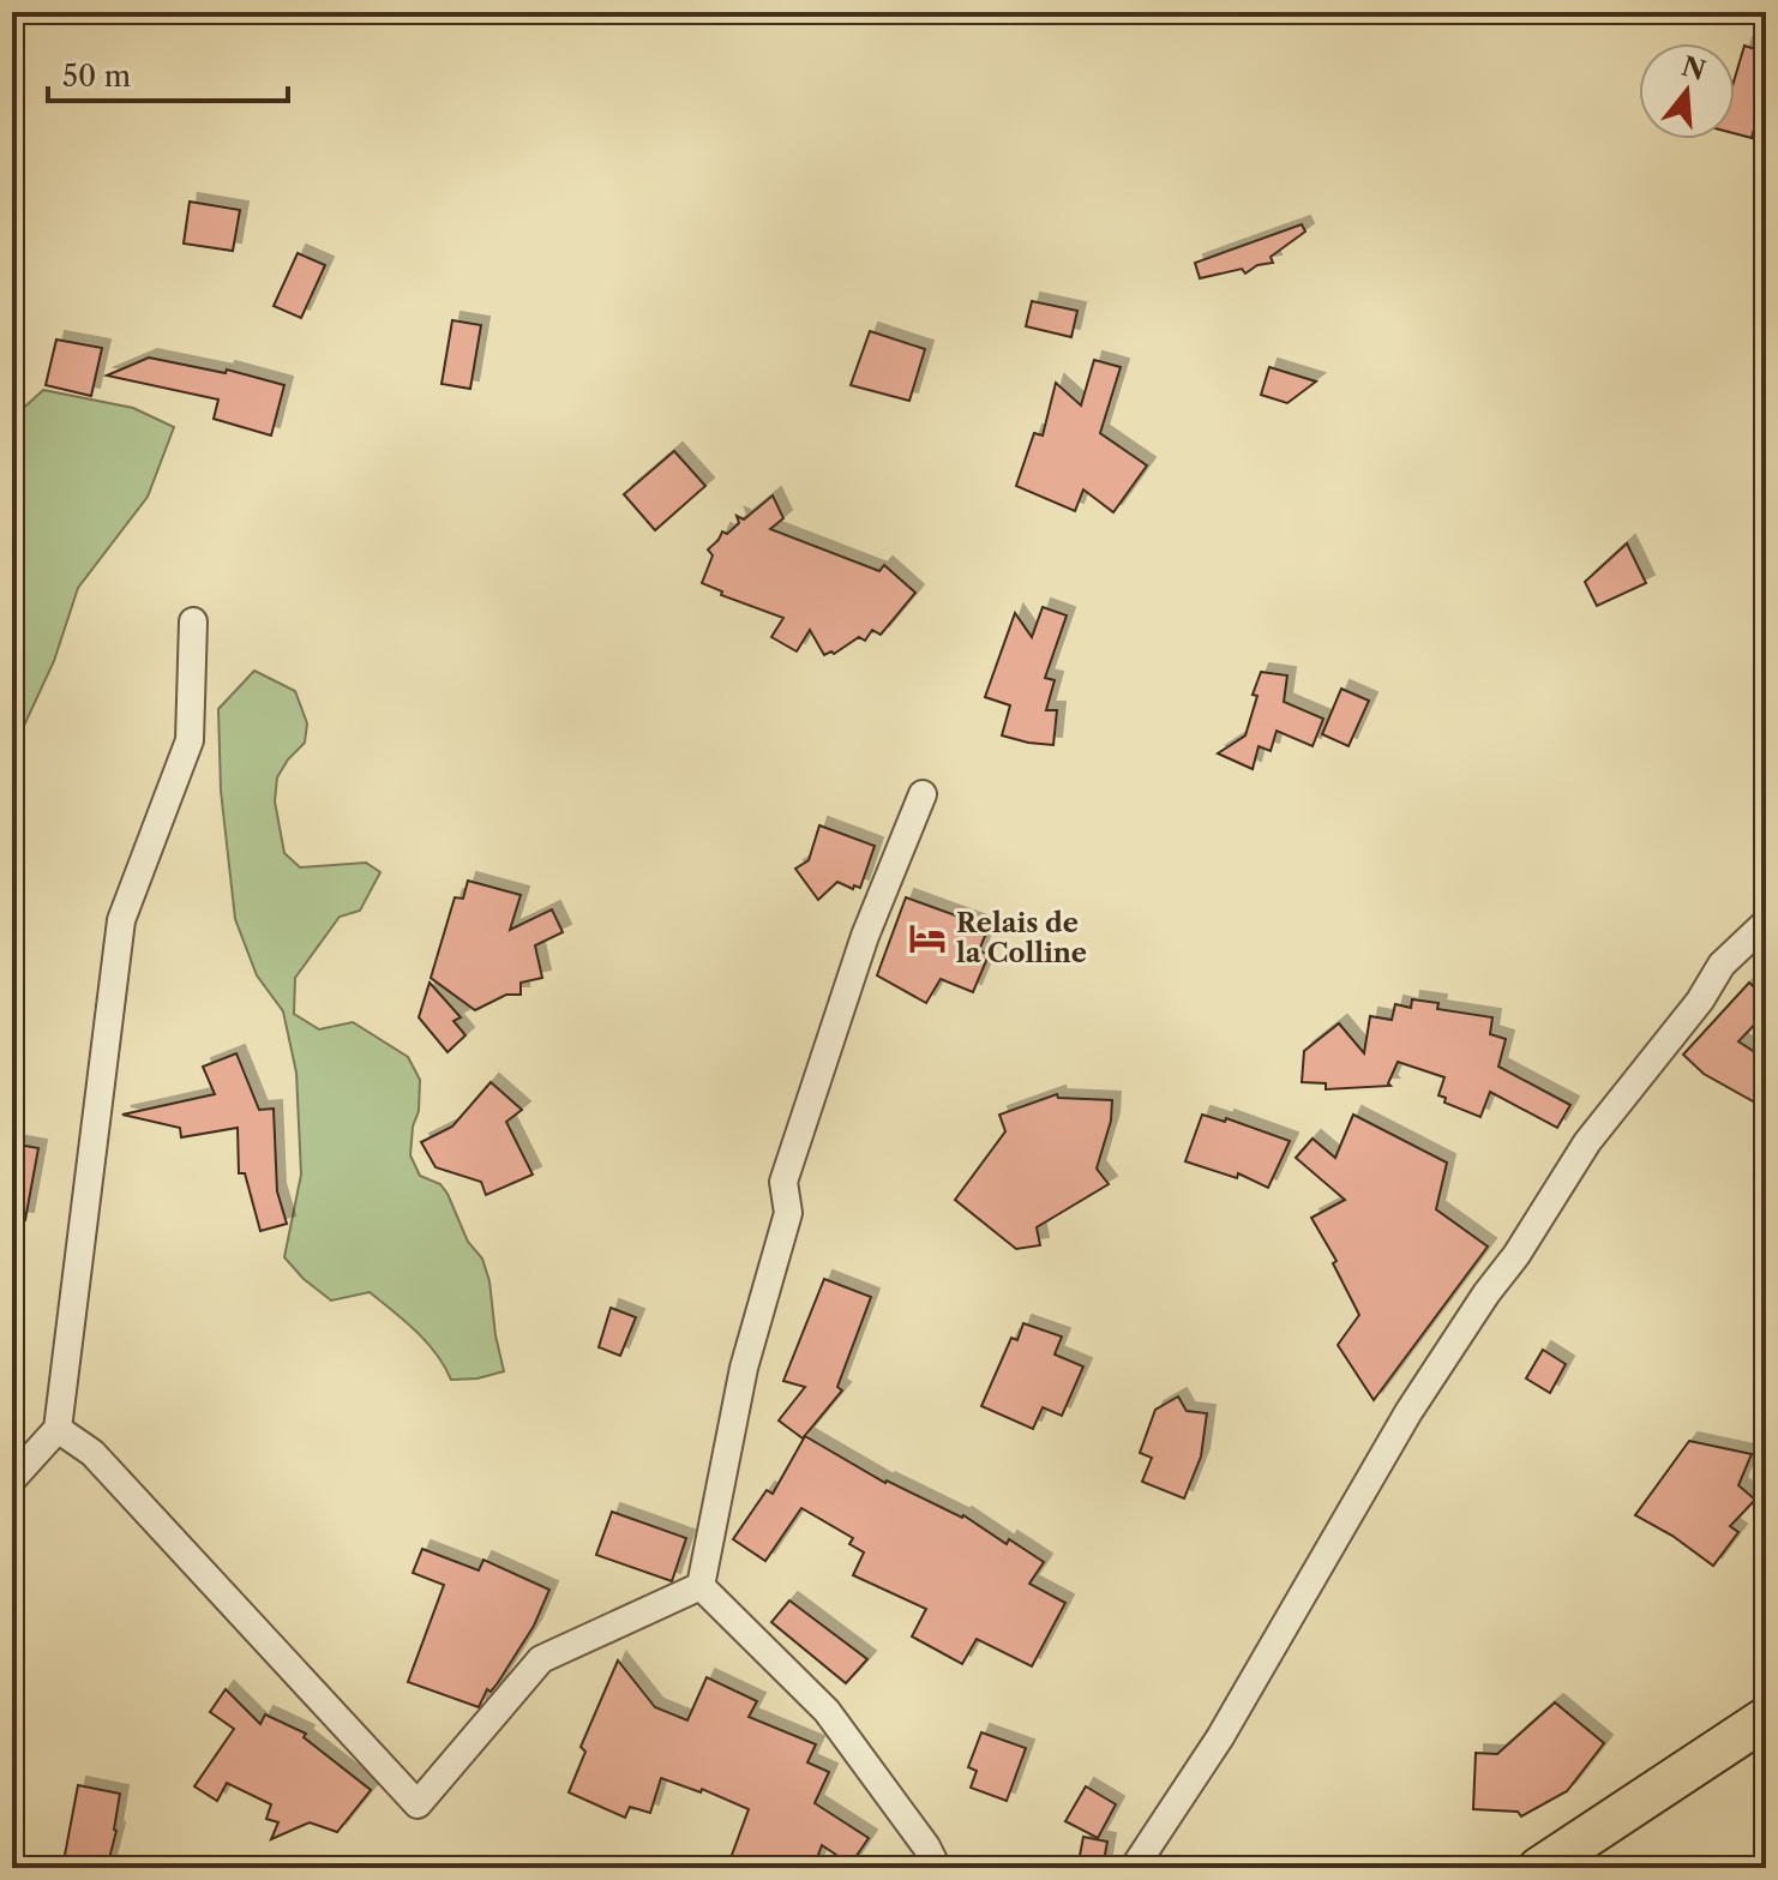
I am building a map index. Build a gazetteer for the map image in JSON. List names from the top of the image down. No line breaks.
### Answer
{"places":{"hotel":["Relais de la Colline"]},"scale_bar":"50 m","north":"top"}
